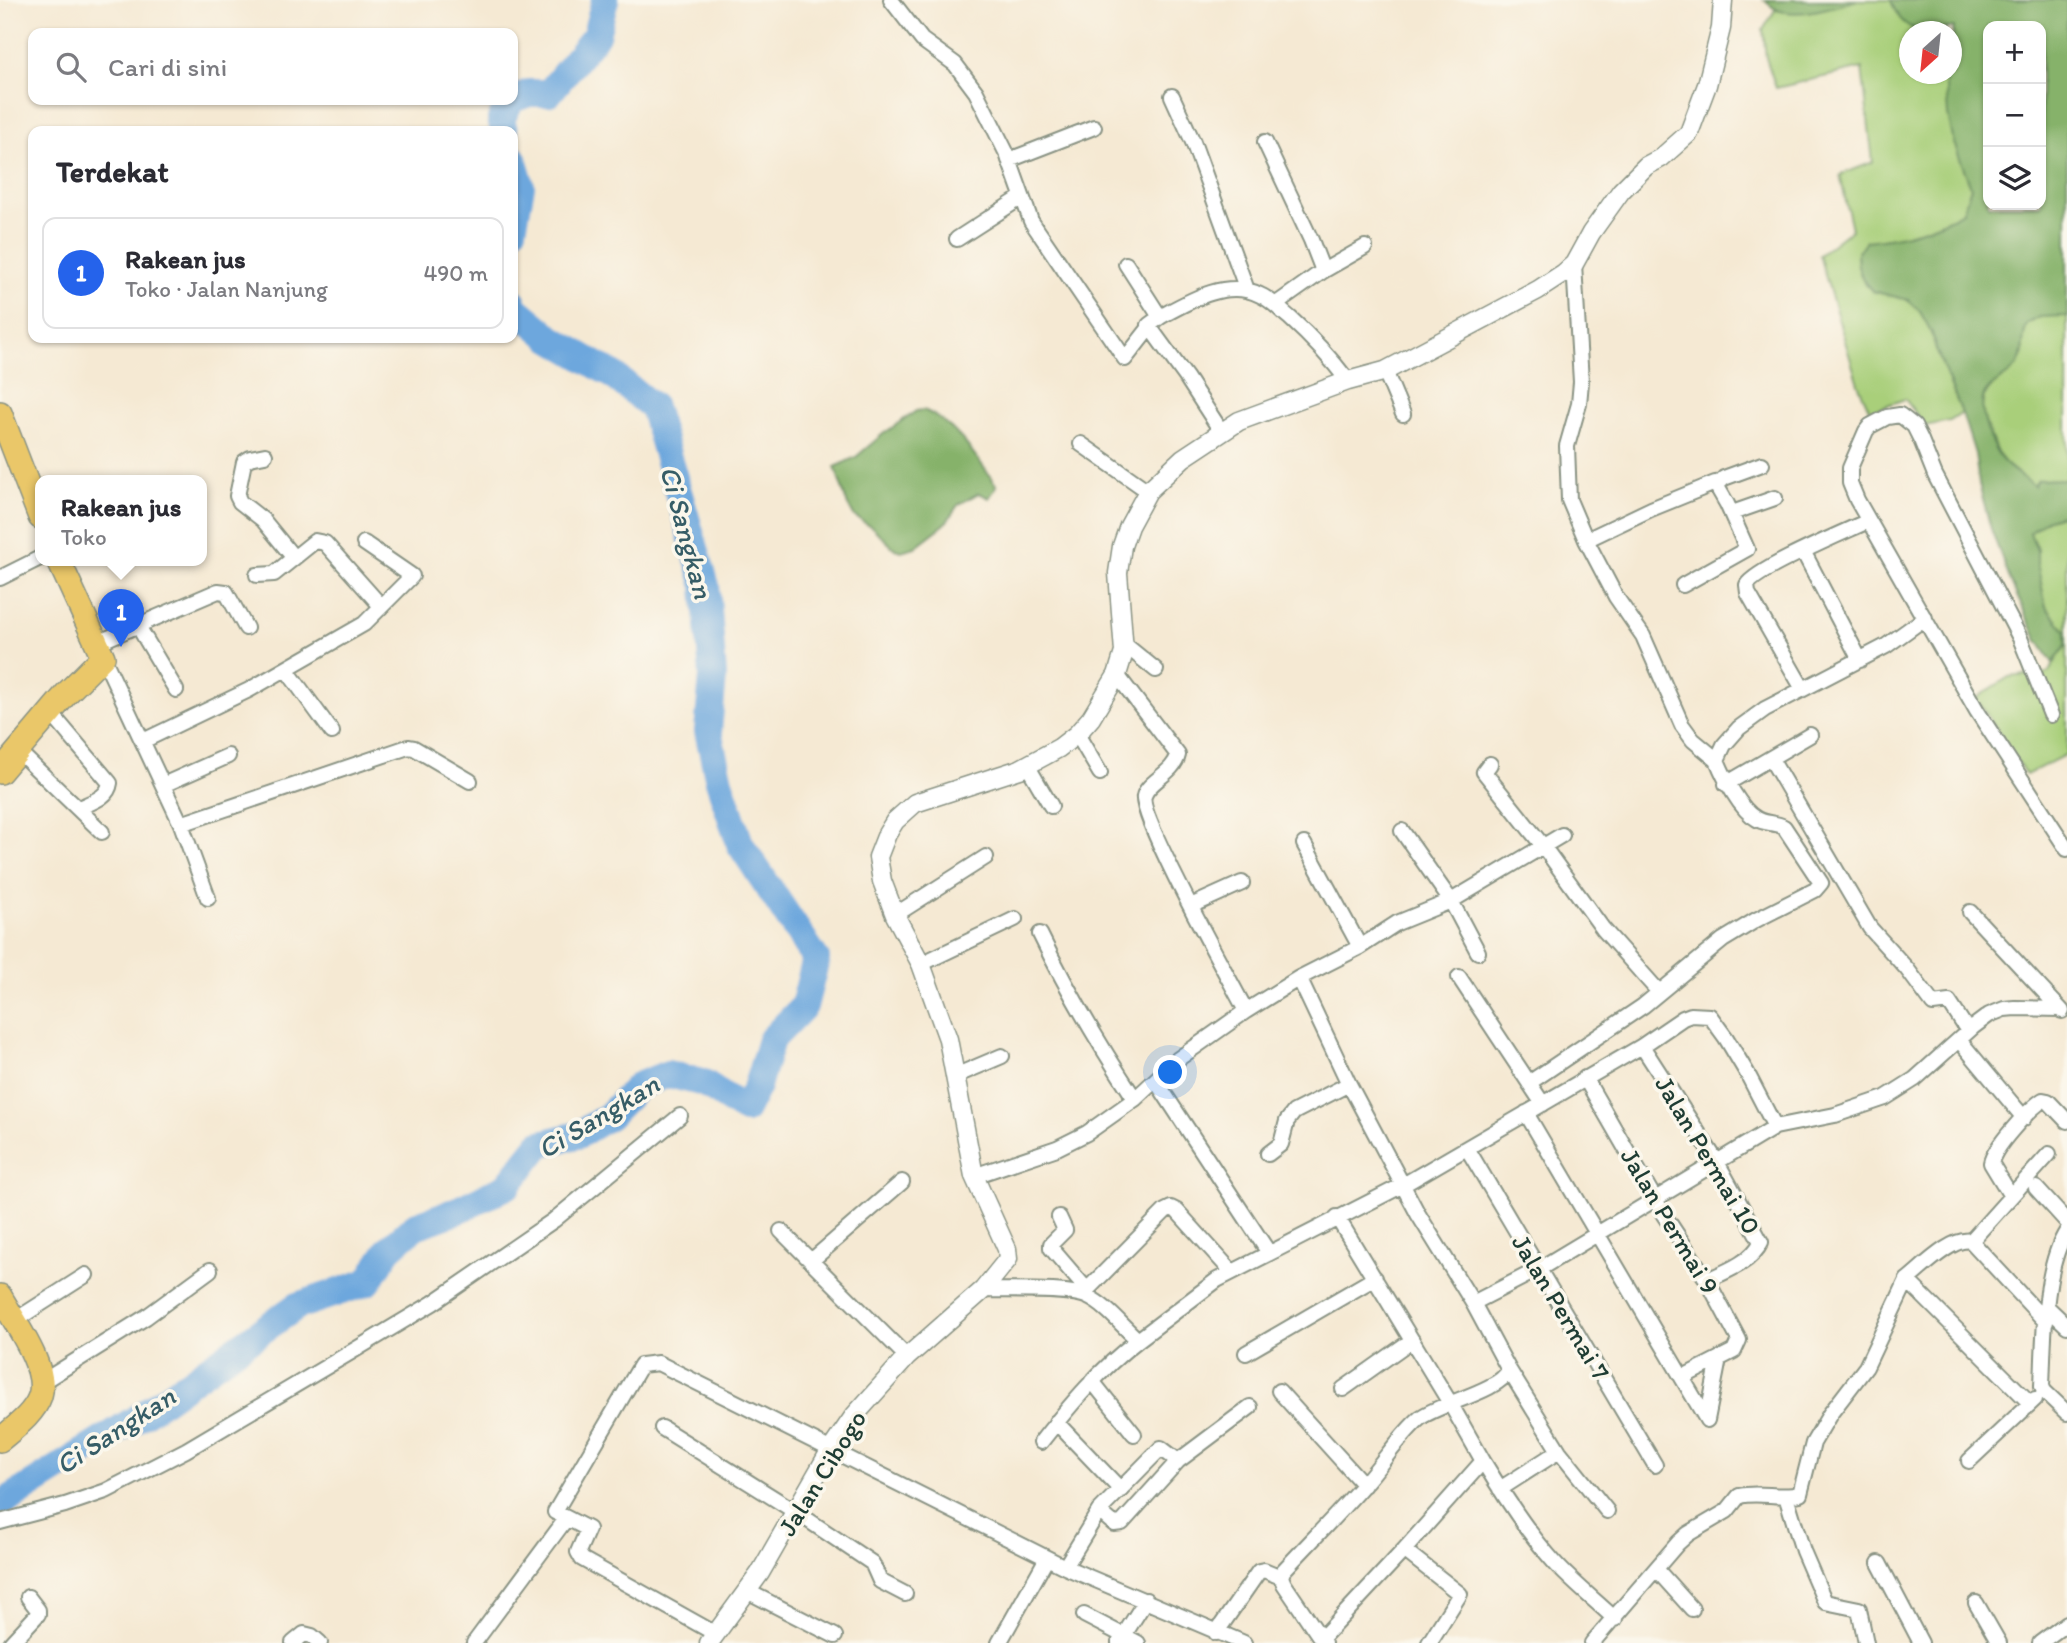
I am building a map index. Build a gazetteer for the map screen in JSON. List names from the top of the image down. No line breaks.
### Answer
{"streets":{"street":["Jalan Permai 10","Jalan Permai 9","Jalan Permai 7","Jalan Cibogo"]},"crossings":[["Jalan Permai 10","Jalan Permai 9"]],"water":["Ci Sangkan"],"north":"bottom left","page":{"map_buttons":["+","−"],"search":"Cari di sini","heading":"Terdekat","list":[{"mark":"1","name":"Rakean jus","note":"Toko · Jalan Nanjung","value":"490 m"}],"popup":["Rakean jus","Toko"],"pins":"1"}}
